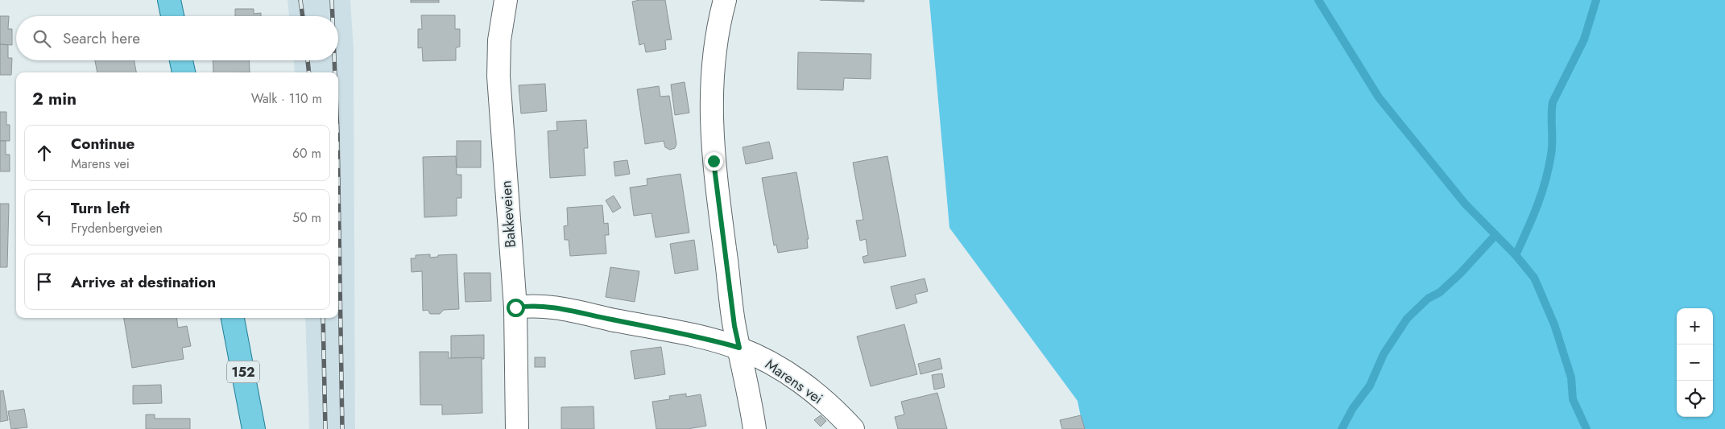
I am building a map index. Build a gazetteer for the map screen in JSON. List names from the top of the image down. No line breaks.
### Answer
{"streets":{"main road":["152"],"street":["Bakkeveien","Marens vei"]},"crossings":[["Bakkeveien","Marens vei"]],"page":{"search":"Search here","heading":["2 min","Walk · 110 m"],"list":[["Continue","Marens vei","60 m"],["Turn left","Frydenbergveien","50 m"],"Arrive at destination"],"map_buttons":["+","−"]}}
